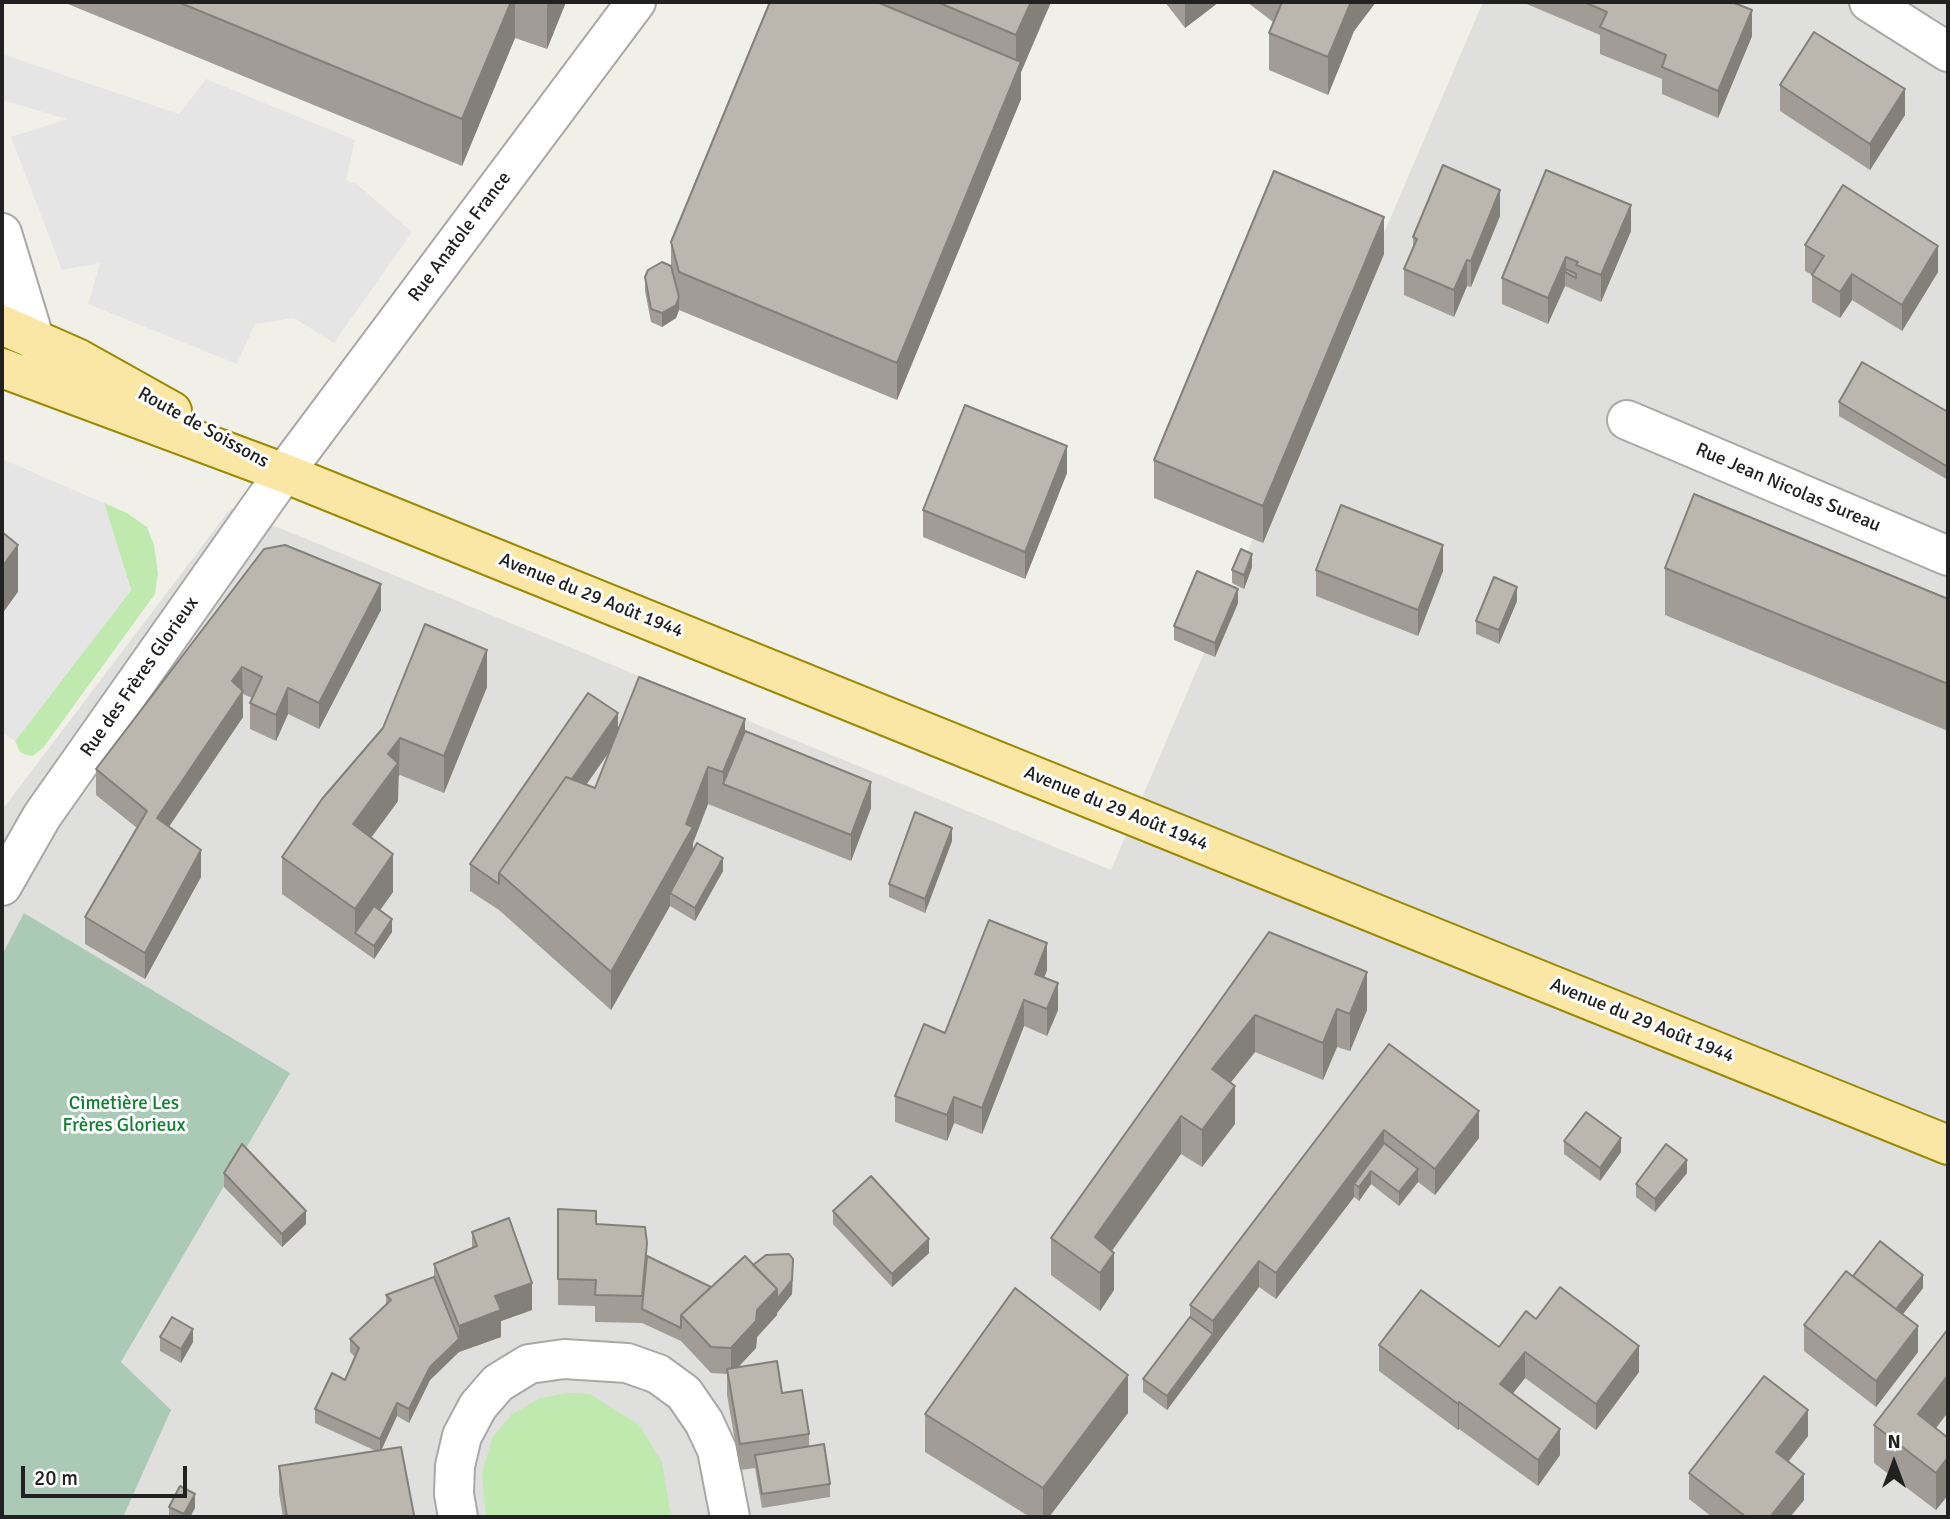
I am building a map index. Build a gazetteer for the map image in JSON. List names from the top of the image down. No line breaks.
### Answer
{"streets":{"main road":["Route de Soissons","Avenue du 29 Août 1944"],"street":["Rue Anatole France","Rue Jean Nicolas Sureau","Rue des Frères Glorieux"]},"crossings":[["Rue Anatole France","Route de Soissons"],["Rue Anatole France","Avenue du 29 Août 1944"],["Rue Anatole France","Rue des Frères Glorieux"],["Route de Soissons","Avenue du 29 Août 1944"],["Route de Soissons","Rue des Frères Glorieux"],["Avenue du 29 Août 1944","Rue des Frères Glorieux"]],"parks":["Cimetière Les Frères Glorieux"],"scale_bar":"20 m","north":"top"}
